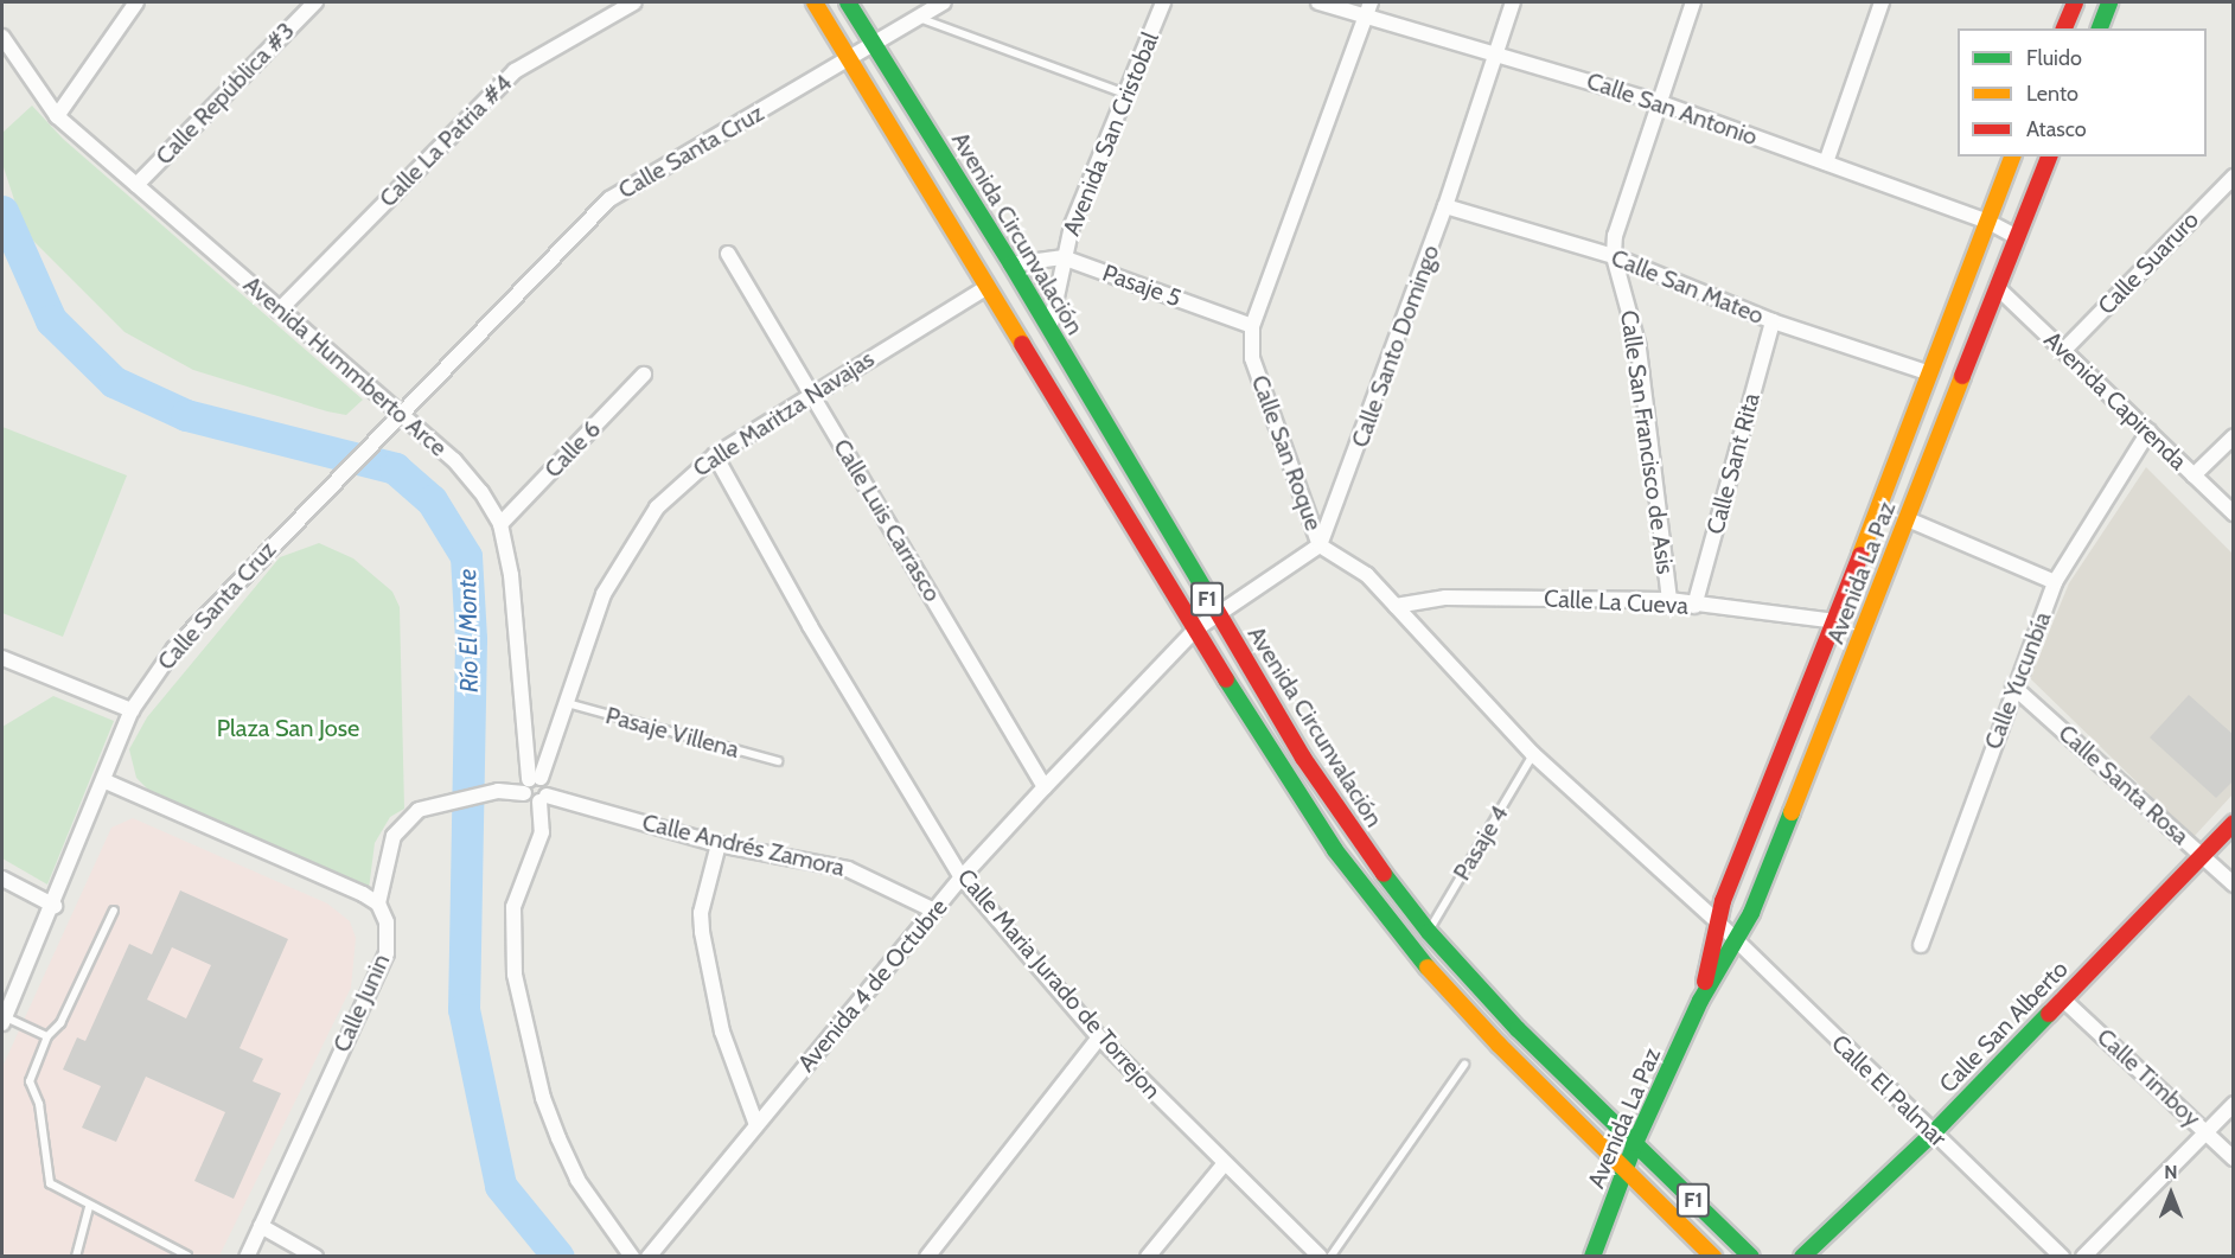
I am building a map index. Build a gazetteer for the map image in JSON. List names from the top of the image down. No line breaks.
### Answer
{"streets":{"main road":["Avenida Circunvalación","Avenida La Paz","F1","Calle San Alberto"],"street":["Calle República #3","Calle San Antonio","Avenida San Cristobal","Calle La Patria #4","Calle Santa Cruz","Calle Suaruro","Pasaje 5","Calle San Mateo","Calle Santo Domingo","Avenida Hummberto Arce","Avenida Capirenda","Calle Maritza Navajas","Calle San Francisco de Asis","Calle 6","Calle San Roque","Calle Sant Rita","Calle Luis Carrasco","Calle La Cueva","Calle Yucunbía","Calle Santa Rosa","Calle Andrés Zamora","Calle Maria Jurado de Torrejon","Avenida 4 de Octubre","Calle Junin","Calle Timboy","Calle El Palmar"],"lane":["Pasaje Villena","Pasaje 4"]},"crossings":[["Calle República #3","Avenida Hummberto Arce"],["Calle San Antonio","Calle Santo Domingo"],["Calle San Antonio","Calle San Francisco de Asis"],["Calle San Antonio","Calle San Roque"],["Calle San Antonio","Avenida La Paz"],["Avenida San Cristobal","Avenida Circunvalación"],["Avenida San Cristobal","Pasaje 5"],["Calle La Patria #4","Avenida Hummberto Arce"],["Calle Santa Cruz","Avenida Circunvalación"],["Calle Santa Cruz","Avenida Hummberto Arce"],["Avenida Circunvalación","Calle Maritza Navajas"],["Avenida Circunvalación","Avenida La Paz"],["Avenida Circunvalación","Pasaje 4"],["Avenida Circunvalación","Avenida 4 de Octubre"],["Calle Suaruro","Avenida Capirenda"],["Pasaje 5","Calle San Roque"],["Calle San Mateo","Calle Santo Domingo"],["Calle San Mateo","Calle San Francisco de Asis"],["Calle San Mateo","Calle Sant Rita"],["Calle San Mateo","Avenida La Paz"],["Calle Santo Domingo","Calle San Roque"],["Avenida Hummberto Arce","Calle Maritza Navajas"],["Avenida Hummberto Arce","Calle 6"],["Avenida Hummberto Arce","Calle Andrés Zamora"],["Avenida Capirenda","Avenida La Paz"],["Avenida Capirenda","Calle Yucunbía"],["Calle Maritza Navajas","Calle Luis Carrasco"],["Calle Maritza Navajas","Pasaje Villena"],["Calle Maritza Navajas","Calle Andrés Zamora"],["Calle Maritza Navajas","Calle Maria Jurado de Torrejon"],["Calle San Francisco de Asis","Calle La Cueva"],["Calle San Roque","Avenida La Paz"],["Calle San Roque","Calle La Cueva"],["Calle San Roque","Pasaje 4"],["Calle San Roque","Calle El Palmar"],["Calle Sant Rita","Calle La Cueva"],["Calle Luis Carrasco","Avenida 4 de Octubre"],["Avenida La Paz","Calle La Cueva"],["Avenida La Paz","Calle El Palmar"],["Calle Yucunbía","Calle Santa Rosa"],["Calle Santa Rosa","Calle San Alberto"],["Calle Andrés Zamora","Avenida 4 de Octubre"],["Calle Maria Jurado de Torrejon","Avenida 4 de Octubre"],["Calle San Alberto","Calle Timboy"],["Calle San Alberto","Calle El Palmar"]],"water":["Río El Monte"],"parks":["Plaza San Jose"],"legend":["Fluido","Lento","Atasco"],"north":"top"}
